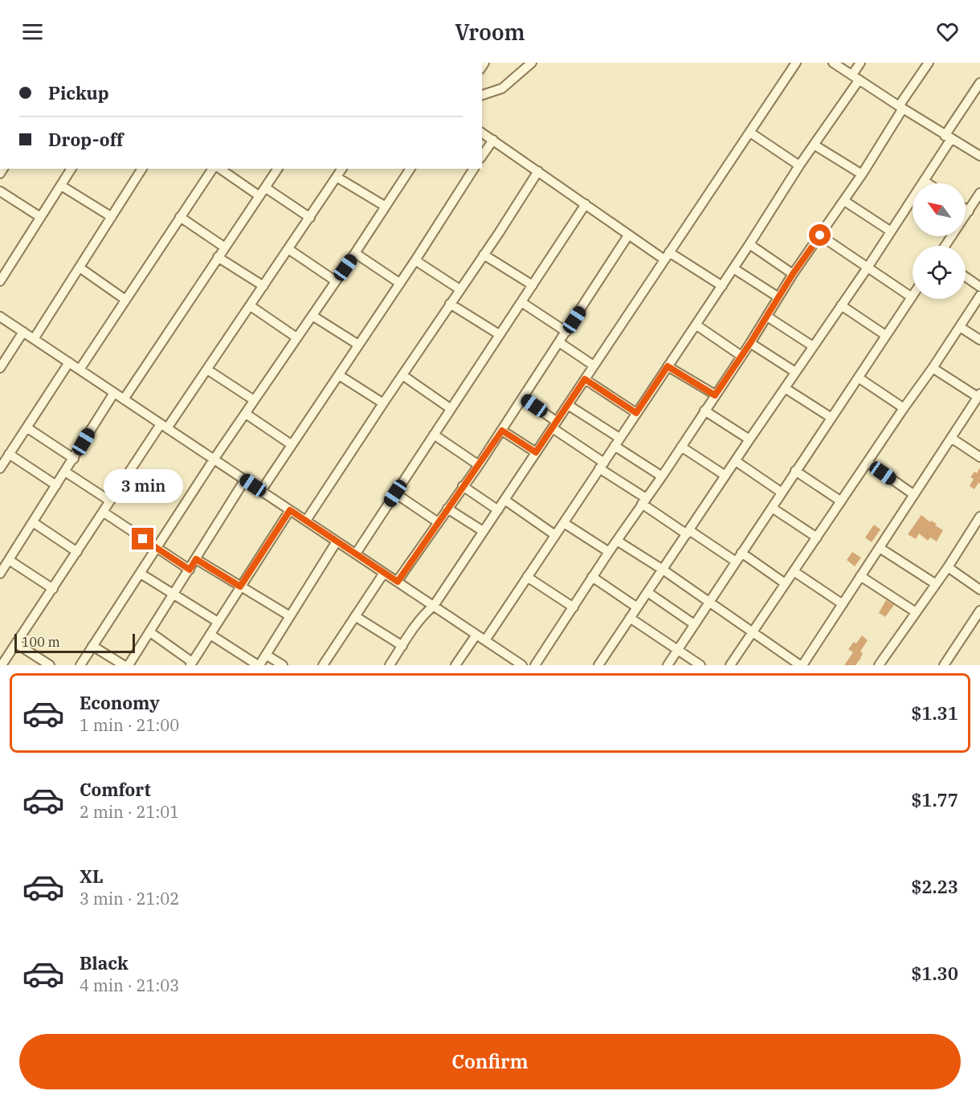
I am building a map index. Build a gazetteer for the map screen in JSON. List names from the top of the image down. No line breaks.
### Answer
{"scale_bar":"100 m","north":"top left","page":{"header":"Vroom","banner":["Pickup","Drop-off"],"bubble":"3 min","scale":"100 m","list":[{"name":"Economy","note":"1 min · 21:00","value":"$1.31"},{"name":"Comfort","note":"2 min · 21:01","value":"$1.77"},{"name":"XL","note":"3 min · 21:02","value":"$2.23"},{"name":"Black","note":"4 min · 21:03","value":"$1.30"}],"buttons":"Confirm"}}
